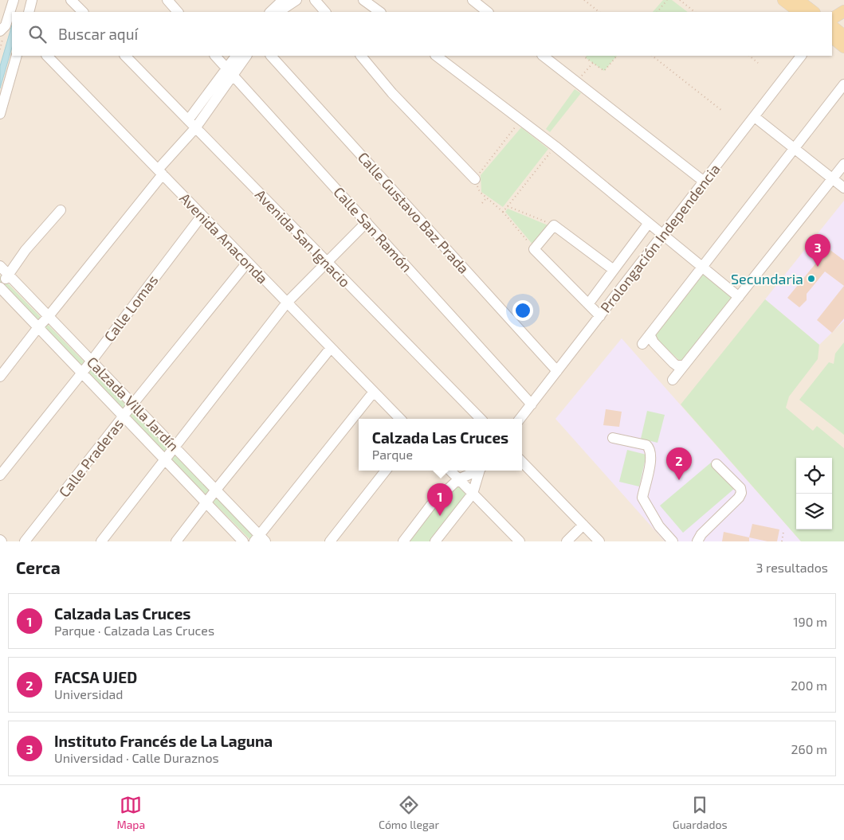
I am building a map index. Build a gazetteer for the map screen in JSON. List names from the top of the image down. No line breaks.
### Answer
{"streets":{"street":["Calle Gustavo Baz Prada","Calle San Ramón","Avenida Anaconda","Avenida San Ignacio","Prolongación Independencia","Calle Lomas","Calzada Villa Jardín","Calle Praderas"]},"crossings":[["Calle Gustavo Baz Prada","Prolongación Independencia"],["Calle San Ramón","Prolongación Independencia"],["Avenida Anaconda","Calle Lomas"],["Avenida Anaconda","Calle Praderas"],["Calle Lomas","Calzada Villa Jardín"],["Calzada Villa Jardín","Calle Praderas"]],"places":["Secundaria"],"page":{"search":"Buscar aquí","pins":["3","2","1"],"popup":["Calzada Las Cruces","Parque"],"heading":["Cerca","3 resultados"],"list":[{"mark":"1","name":"Calzada Las Cruces","note":"Parque · Calzada Las Cruces","value":"190 m"},{"mark":"2","name":"FACSA UJED","note":"Universidad","value":"200 m"},{"mark":"3","name":"Instituto Francés de La Laguna","note":"Universidad · Calle Duraznos","value":"260 m"}],"nav":["Mapa","Cómo llegar","Guardados"]}}
